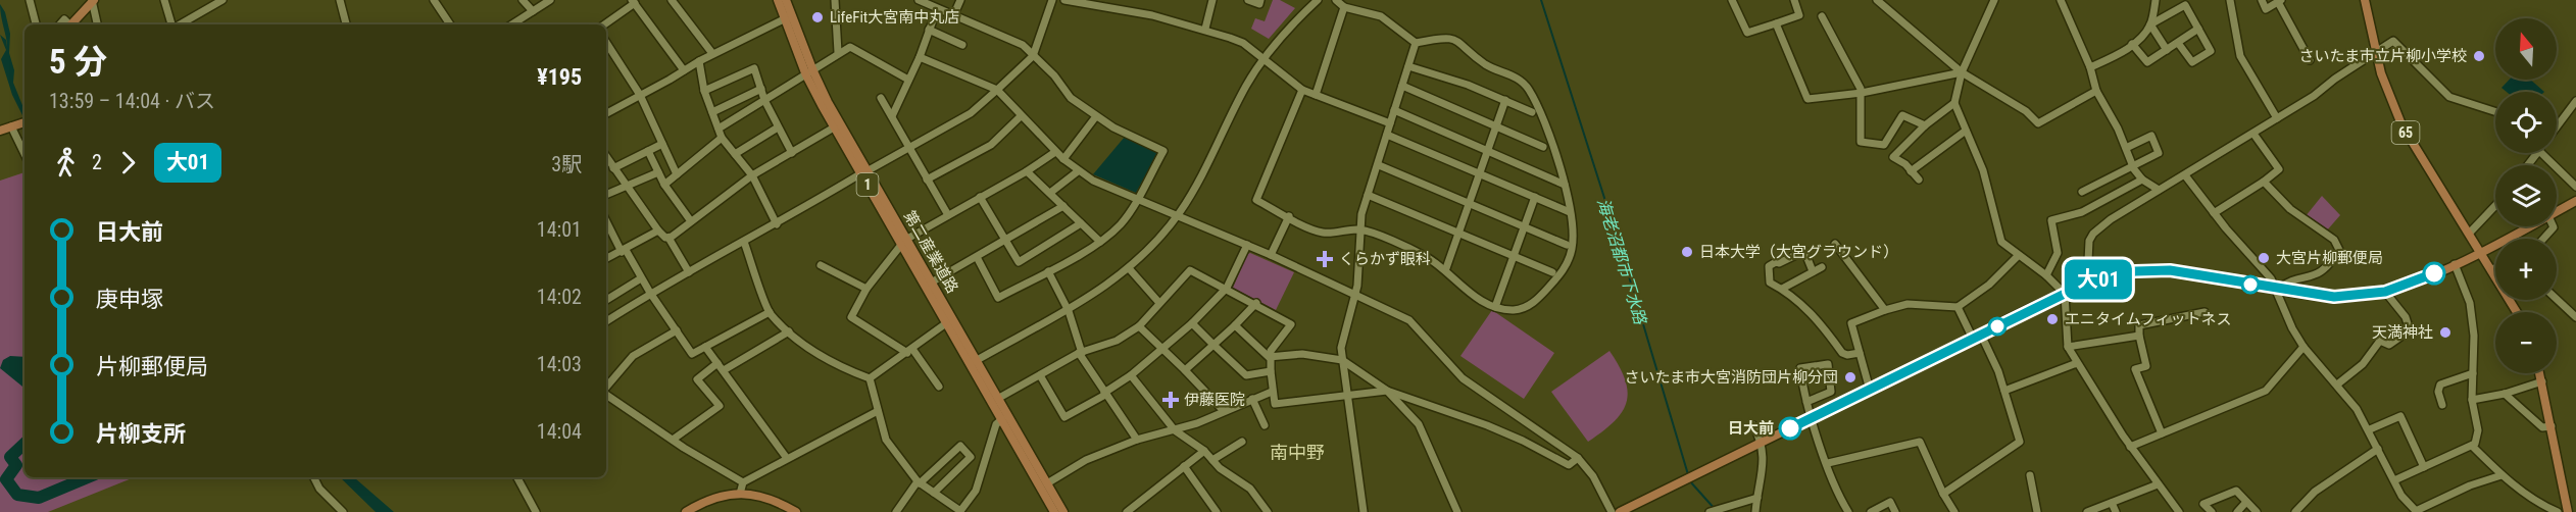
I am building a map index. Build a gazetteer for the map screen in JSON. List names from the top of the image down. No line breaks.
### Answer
{"streets":{"main road":["65","1","第二産業道路"]},"districts":["南中野"],"water":["海老沼都市下水路"],"places":{"other":["LifeFit大宮南中丸店","さいたま市立片柳小学校","日本大学（大宮グラウンド）","大宮片柳郵便局","エニタイムフィットネス","天満神社","さいたま市大宮消防団片柳分団","日大前"],"health":["くらかず眼科","伊藤医院"]},"lines":["bus line 大01"],"north":"top","page":{"on_map":"大01","map_buttons":["+","−"],"heading":["5 分","13:59 – 14:04 · バス","¥195"],"legs":["2","大01","3駅"],"list":[{"name":"日大前","value":"14:01"},{"name":"庚申塚","value":"14:02"},{"name":"片柳郵便局","value":"14:03"},{"name":"片柳支所","value":"14:04"}]}}
